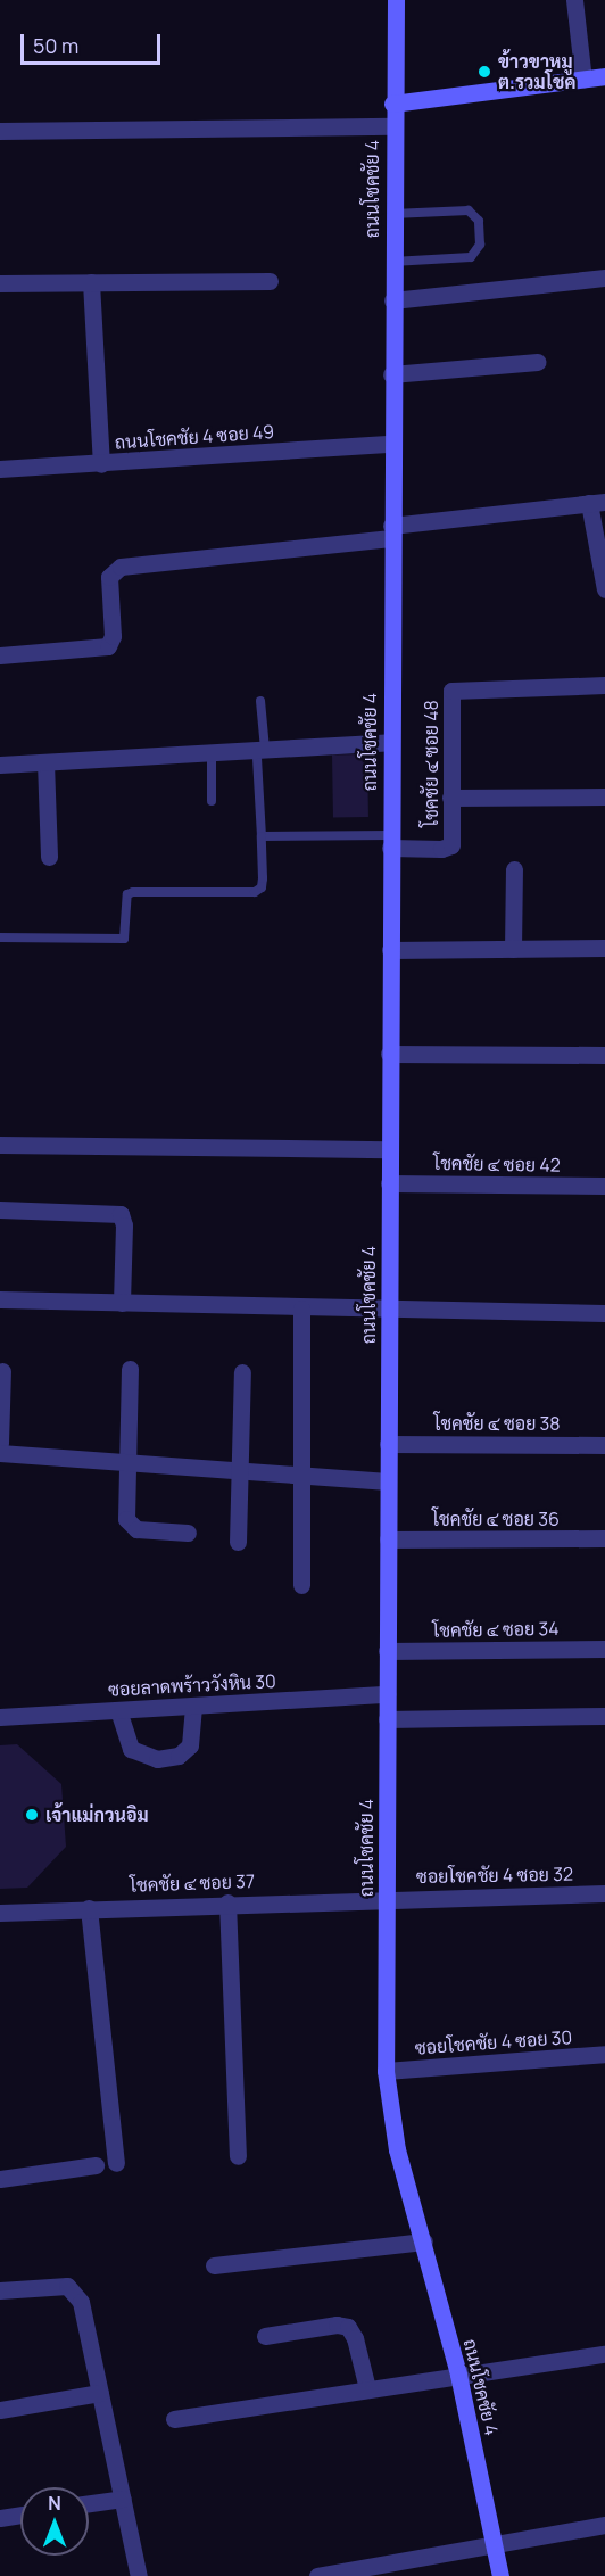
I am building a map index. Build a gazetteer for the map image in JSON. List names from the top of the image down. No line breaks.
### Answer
{"streets":{"street":["ถนนโชคชัย 4","ถนนโชคชัย 4 ซอย 49","โชคชัย ๔ ซอย 48","โชคชัย ๔ ซอย 42","โชคชัย ๔ ซอย 38","โชคชัย ๔ ซอย 36","โชคชัย ๔ ซอย 34","ซอยลาดพร้าววังหิน 30","ซอยโชคชัย 4 ซอย 32","โชคชัย ๔ ซอย 37","ซอยโชคชัย 4 ซอย 30"]},"crossings":[["ถนนโชคชัย 4","ถนนโชคชัย 4 ซอย 49"],["ถนนโชคชัย 4","โชคชัย ๔ ซอย 48"],["ถนนโชคชัย 4","โชคชัย ๔ ซอย 42"],["ถนนโชคชัย 4","โชคชัย ๔ ซอย 38"],["ถนนโชคชัย 4","โชคชัย ๔ ซอย 36"],["ถนนโชคชัย 4","โชคชัย ๔ ซอย 34"],["ถนนโชคชัย 4","ซอยลาดพร้าววังหิน 30"],["ถนนโชคชัย 4","ซอยโชคชัย 4 ซอย 32"],["ถนนโชคชัย 4","โชคชัย ๔ ซอย 37"],["ถนนโชคชัย 4","ซอยโชคชัย 4 ซอย 30"],["ซอยโชคชัย 4 ซอย 32","โชคชัย ๔ ซอย 37"]],"places":["ข้าวขาหมู ต.รวมโชค","เจ้าแม่กวนอิม"],"scale_bar":"50 m","north":"top"}
